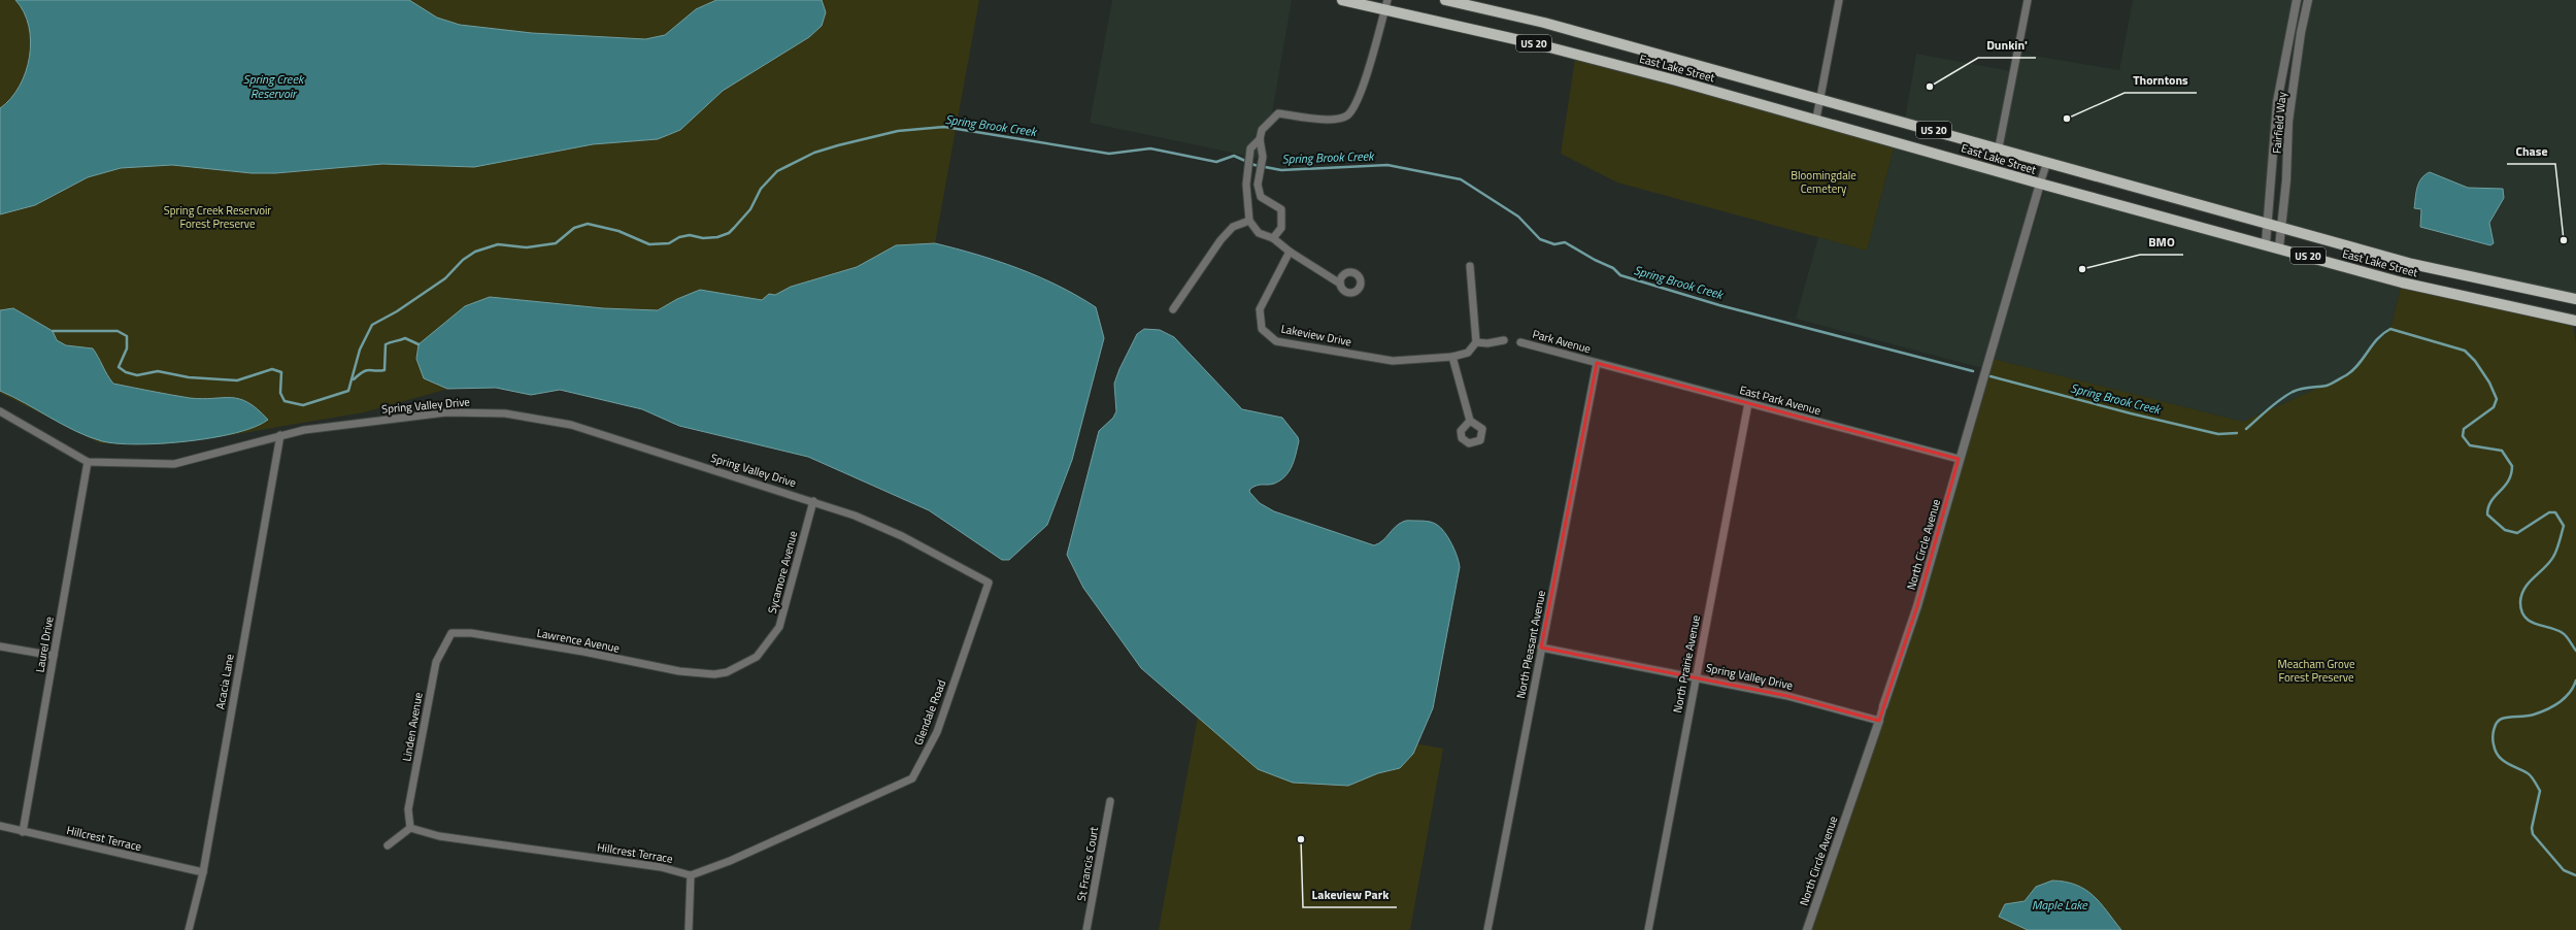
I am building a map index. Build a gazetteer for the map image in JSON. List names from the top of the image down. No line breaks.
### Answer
{"streets":{"main road":["US 20","East Lake Street"],"street":["Fairfield Way","Lakeview Drive","Park Avenue","East Park Avenue","Spring Valley Drive","North Circle Avenue","Sycamore Avenue","Lawrence Avenue","Laurel Drive","North Pleasant Avenue","North Prairie Avenue","Acacia Lane","Glendale Road","Linden Avenue","Hillcrest Terrace","St Francis Court"]},"crossings":[["East Lake Street","Fairfield Way"],["East Lake Street","North Circle Avenue"],["Park Avenue","East Park Avenue"],["Park Avenue","North Pleasant Avenue"],["East Park Avenue","North Circle Avenue"],["East Park Avenue","North Pleasant Avenue"],["East Park Avenue","North Prairie Avenue"],["Spring Valley Drive","North Circle Avenue"],["Spring Valley Drive","Sycamore Avenue"],["Spring Valley Drive","Laurel Drive"],["Spring Valley Drive","North Pleasant Avenue"],["Spring Valley Drive","North Prairie Avenue"],["Spring Valley Drive","Acacia Lane"],["Spring Valley Drive","Glendale Road"],["Sycamore Avenue","Lawrence Avenue"],["Lawrence Avenue","Linden Avenue"],["Laurel Drive","Hillcrest Terrace"],["Acacia Lane","Hillcrest Terrace"],["Glendale Road","Hillcrest Terrace"],["Linden Avenue","Hillcrest Terrace"]],"water":["Spring Creek Reservoir","Spring Brook Creek","Maple Lake"],"parks":["Bloomingdale Cemetery","Spring Creek Reservoir Forest Preserve","Meacham Grove Forest Preserve"],"places":["Dunkin'","Thorntons","Chase","BMO","Lakeview Park"]}
